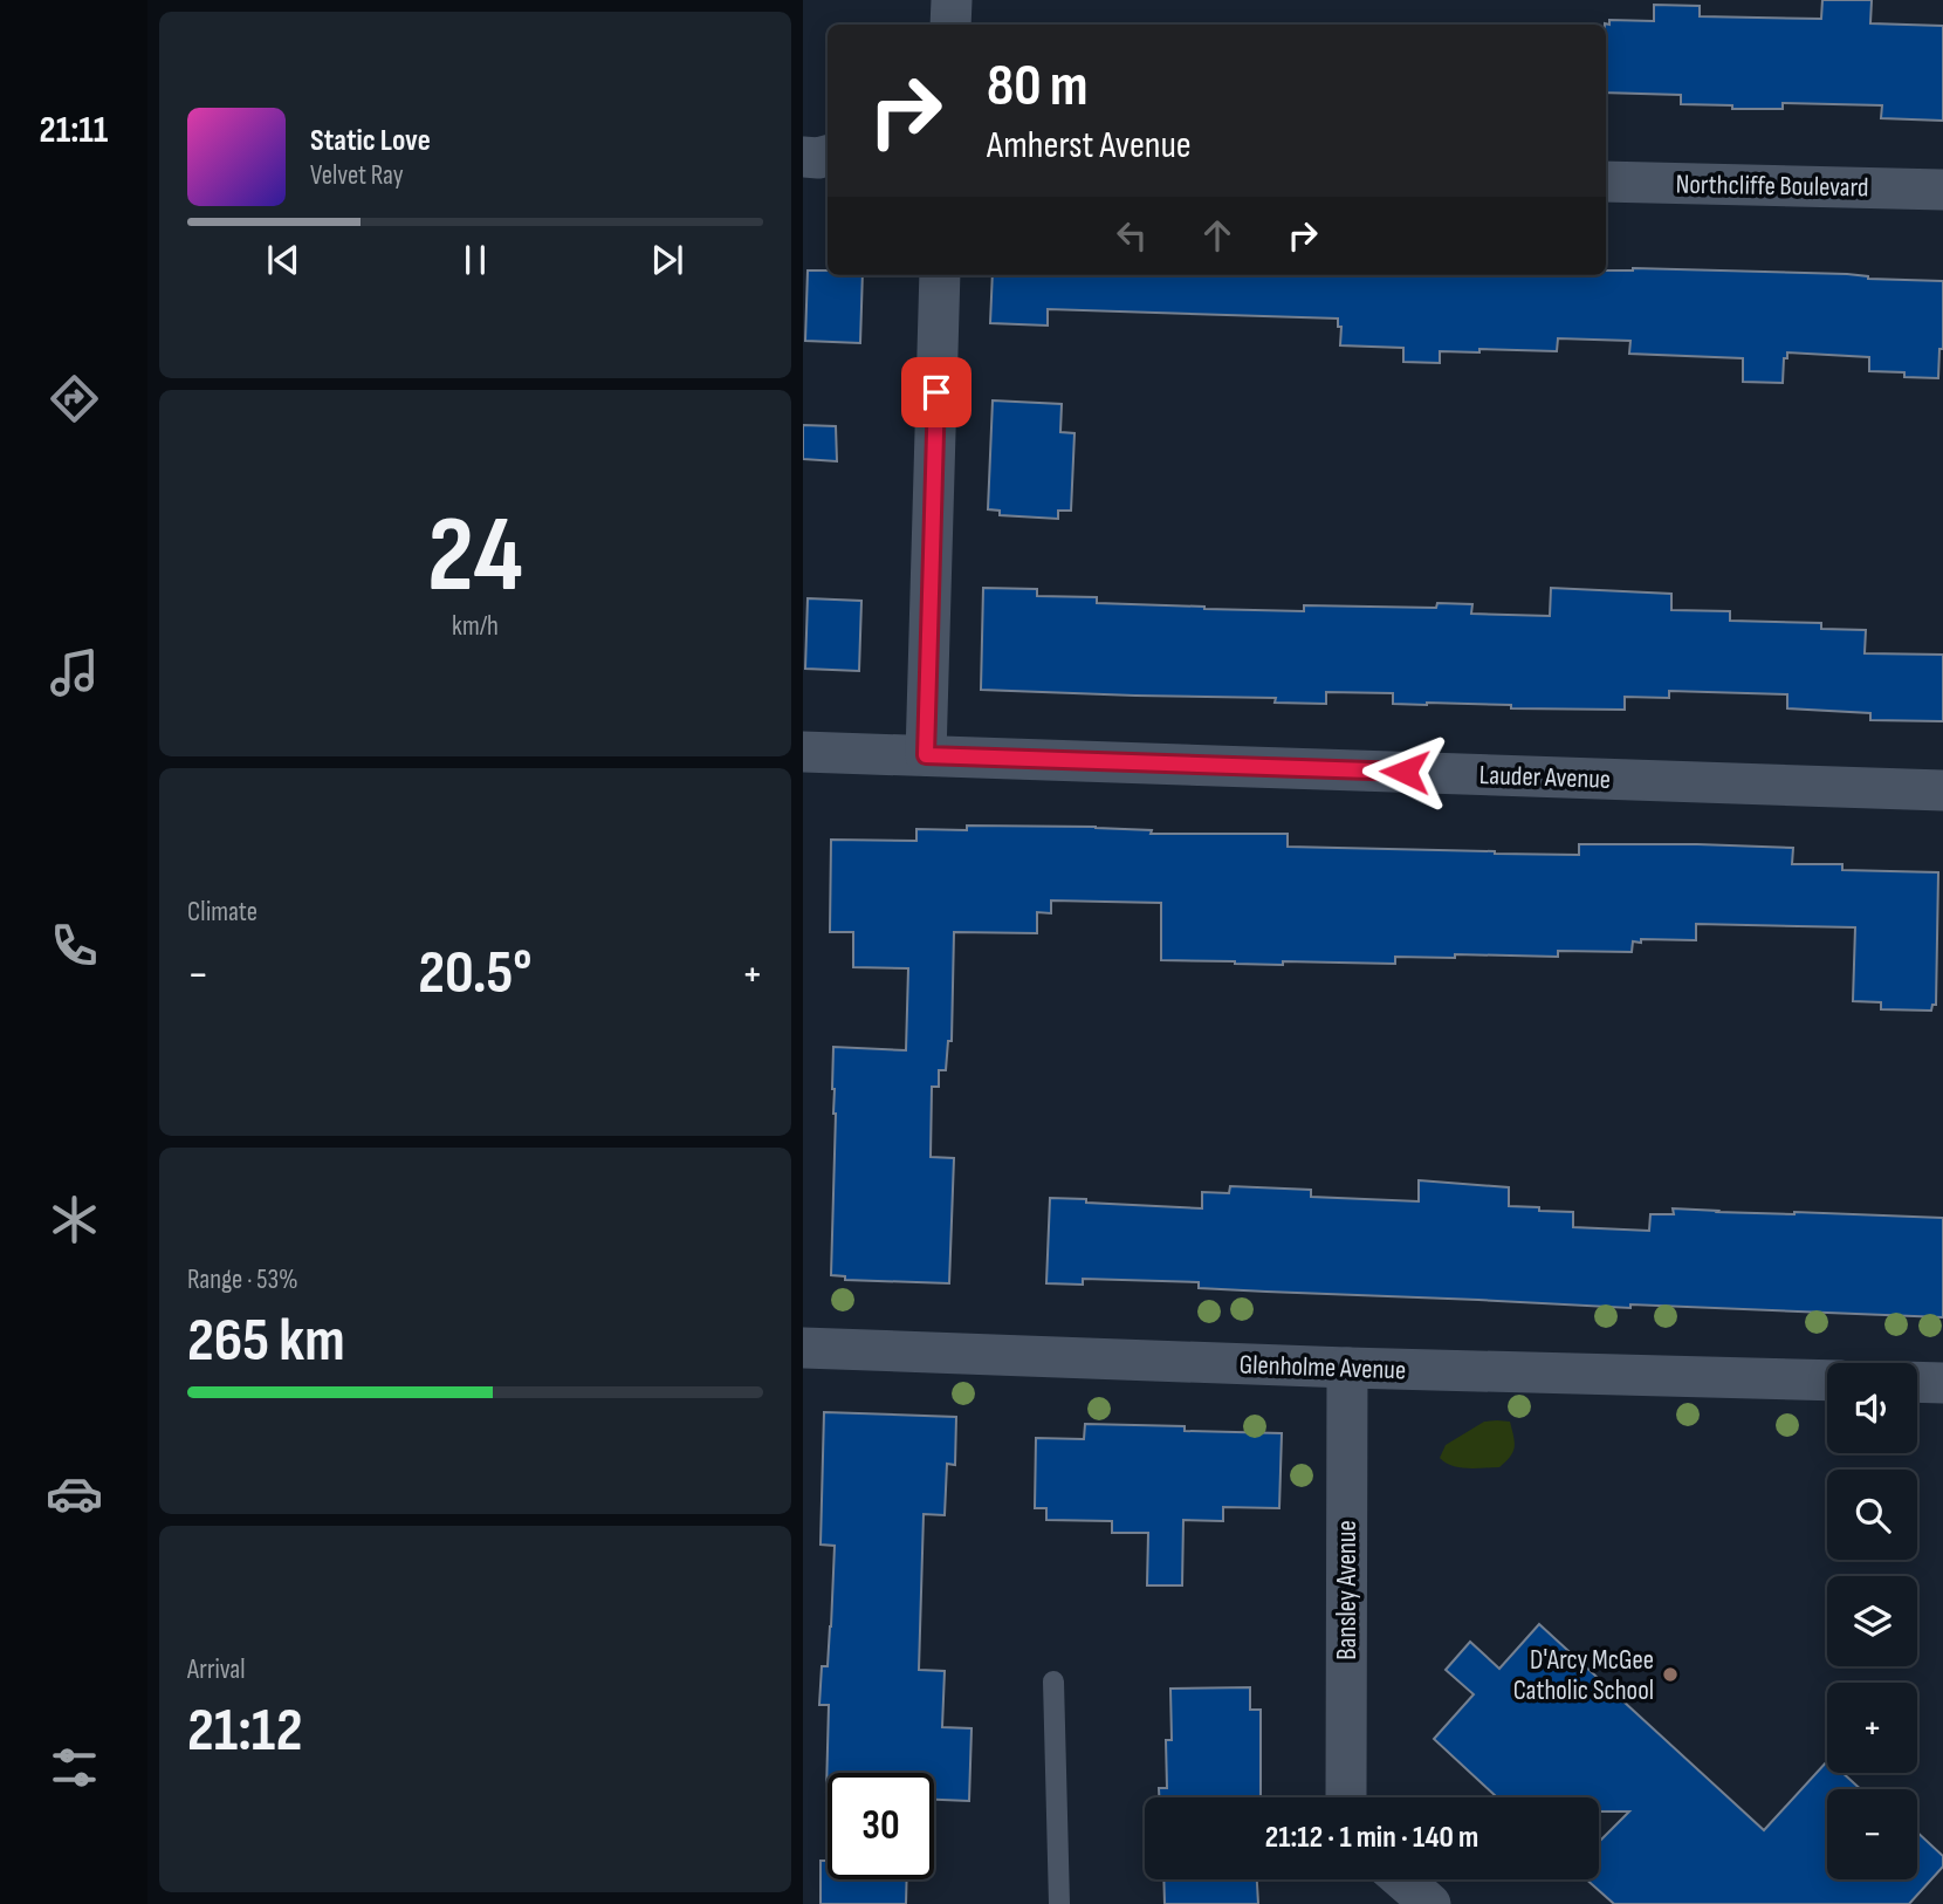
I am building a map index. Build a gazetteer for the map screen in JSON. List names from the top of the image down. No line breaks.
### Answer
{"streets":{"street":["Northcliffe Boulevard","Lauder Avenue","Glenholme Avenue","Bansley Avenue"]},"crossings":[["Glenholme Avenue","Bansley Avenue"]],"places":["D'Arcy McGee Catholic School"],"page":{"tabs":"21:11","turn":["80 m","Amherst Avenue"],"song":["Static Love","Velvet Ray"],"tile":[["24","km/h"],"Climate",["Range · 53%","265 km"],["Arrival","21:12"]],"heat":["−","20.5°","+"],"map_buttons":["+","−"],"limit":"30","trip":"21:12 · 1 min · 140 m"}}
